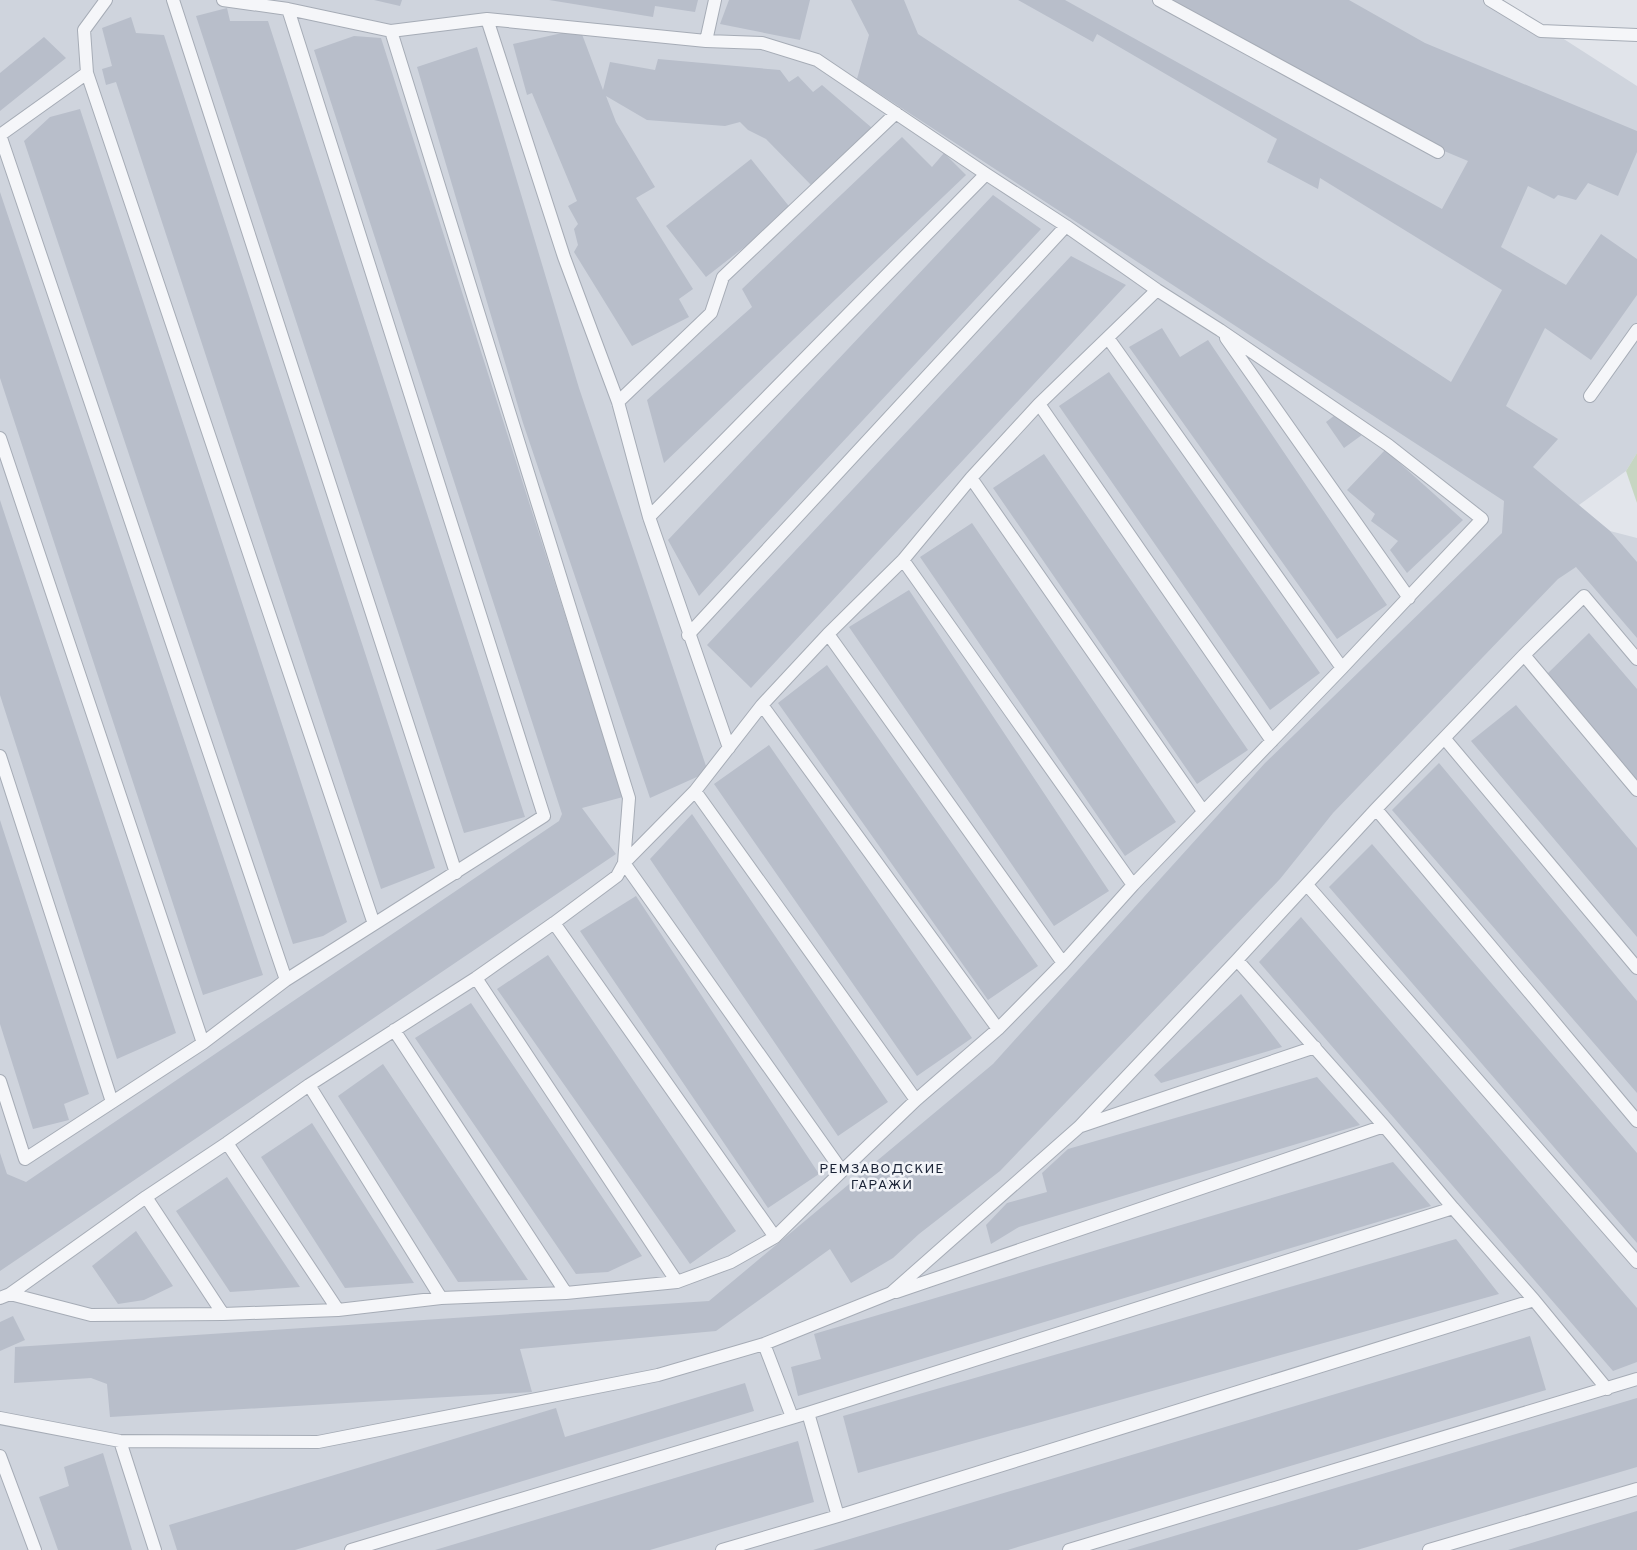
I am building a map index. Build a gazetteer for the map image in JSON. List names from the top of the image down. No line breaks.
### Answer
{"districts":["РЕМЗАВОДСКИЕ ГАРАЖИ"]}
